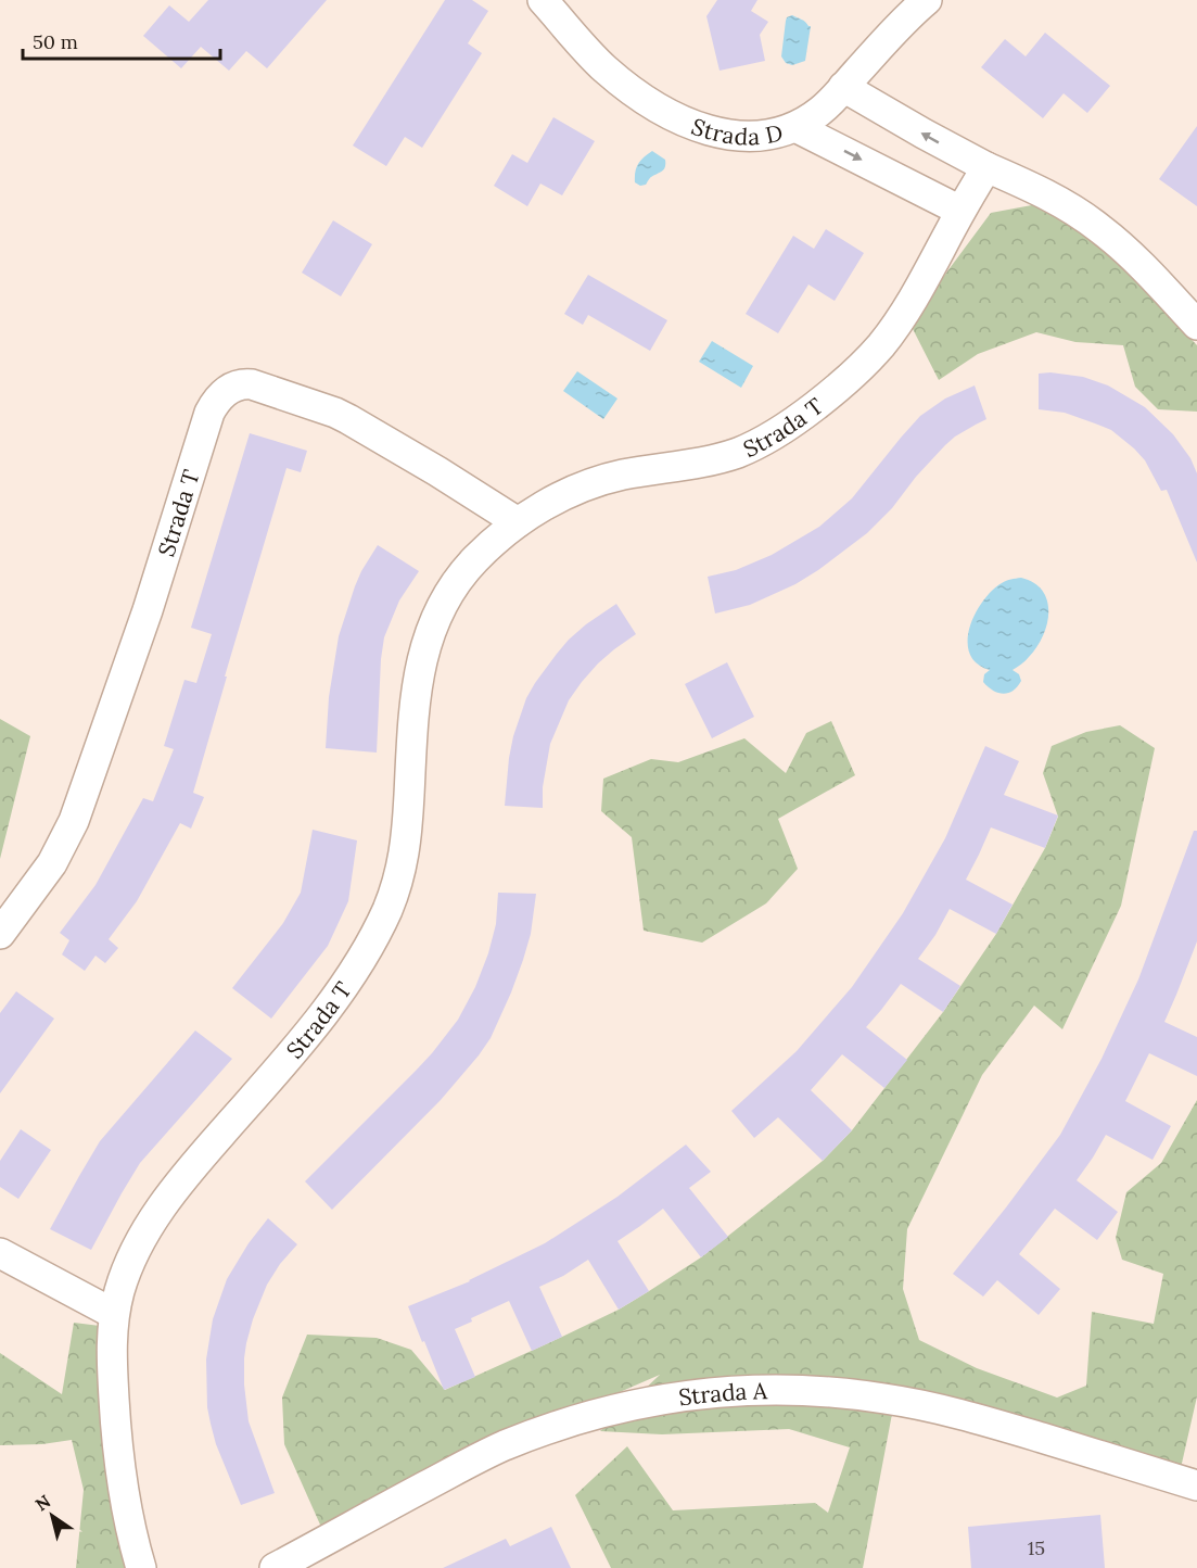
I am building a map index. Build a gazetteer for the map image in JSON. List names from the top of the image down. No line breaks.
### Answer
{"streets":{"street":["Strada D","Strada T","Strada A"]},"house_numbers":["15"],"scale_bar":"50 m","north":"top left"}
